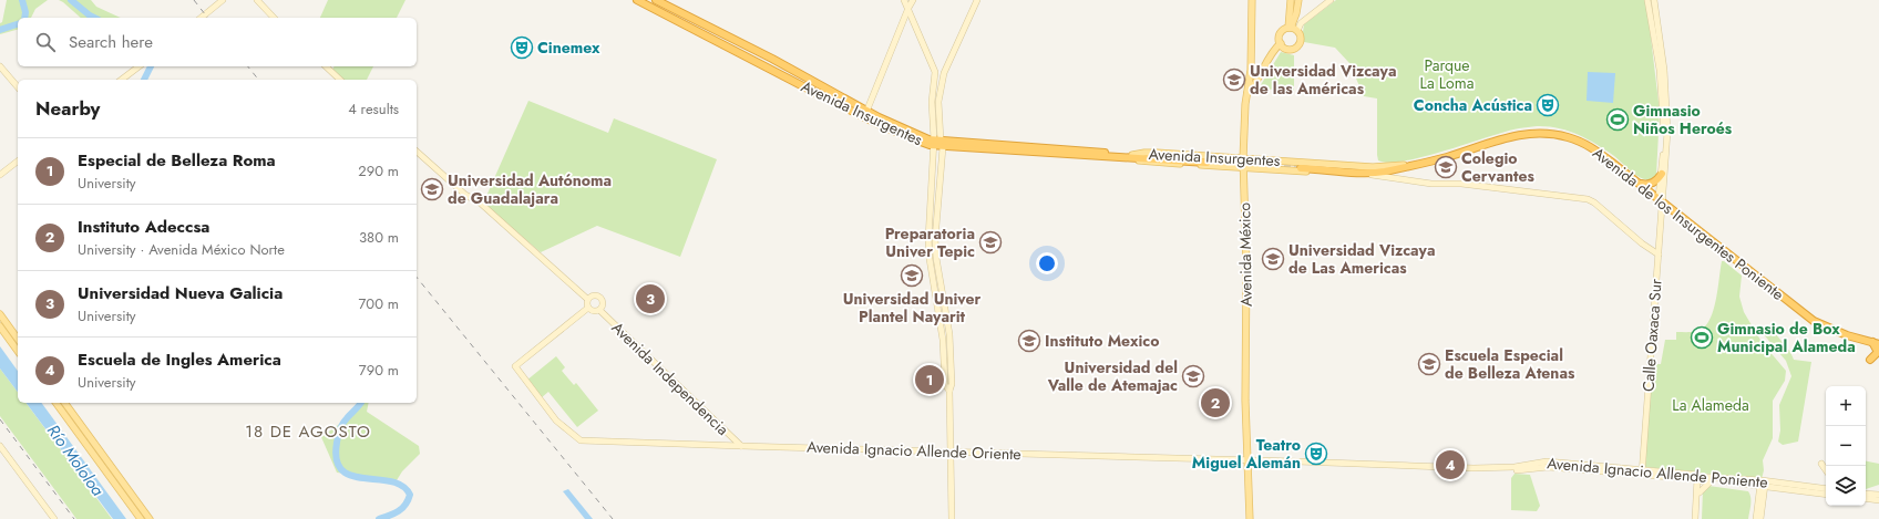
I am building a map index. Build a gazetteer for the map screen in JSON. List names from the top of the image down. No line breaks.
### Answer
{"streets":{"highway":["Avenida Insurgentes","Avenida de los Insurgentes Poniente"],"main road":["Avenida México","Calle Oaxaca Sur","Avenida Independencia","Avenida Ignacio Allende Oriente","Avenida Ignacio Allende Poniente"]},"crossings":[["Avenida Insurgentes","Avenida de los Insurgentes Poniente"],["Avenida Insurgentes","Avenida México"],["Avenida de los Insurgentes Poniente","Calle Oaxaca Sur"],["Avenida México","Avenida Ignacio Allende Oriente"],["Avenida México","Avenida Ignacio Allende Poniente"],["Calle Oaxaca Sur","Avenida Ignacio Allende Poniente"],["Avenida Independencia","Avenida Ignacio Allende Oriente"],["Avenida Ignacio Allende Oriente","Avenida Ignacio Allende Poniente"]],"districts":["18 DE AGOSTO"],"water":["Río Mololoa"],"parks":["Parque La Loma","La Alameda"],"places":{"theatre":["Cinemex","Concha Acústica","Teatro Miguel Alemán"],"school or university":["Universidad Vizcaya de las Américas","Colegio Cervantes","Universidad Autónoma de Guadalajara","Preparatoria Univer Tepic","Universidad Vizcaya de Las Americas","Universidad Univer Plantel Nayarit","Instituto Mexico","Escuela Especial de Belleza Atenas","Universidad del Valle de Atemajac"],"sports":["Gimnasio Niños Heroés","Gimnasio de Box Municipal Alameda"]},"page":{"search":"Search here","heading":["Nearby","4 results"],"list":[{"mark":"1","name":"Especial de Belleza Roma","note":"University","value":"290 m"},{"mark":"2","name":"Instituto Adeccsa","note":"University · Avenida México Norte","value":"380 m"},{"mark":"3","name":"Universidad Nueva Galicia","note":"University","value":"700 m"},{"mark":"4","name":"Escuela de Ingles America","note":"University","value":"790 m"}],"pins":["3","1","2","4"],"map_buttons":["+","−"]}}
